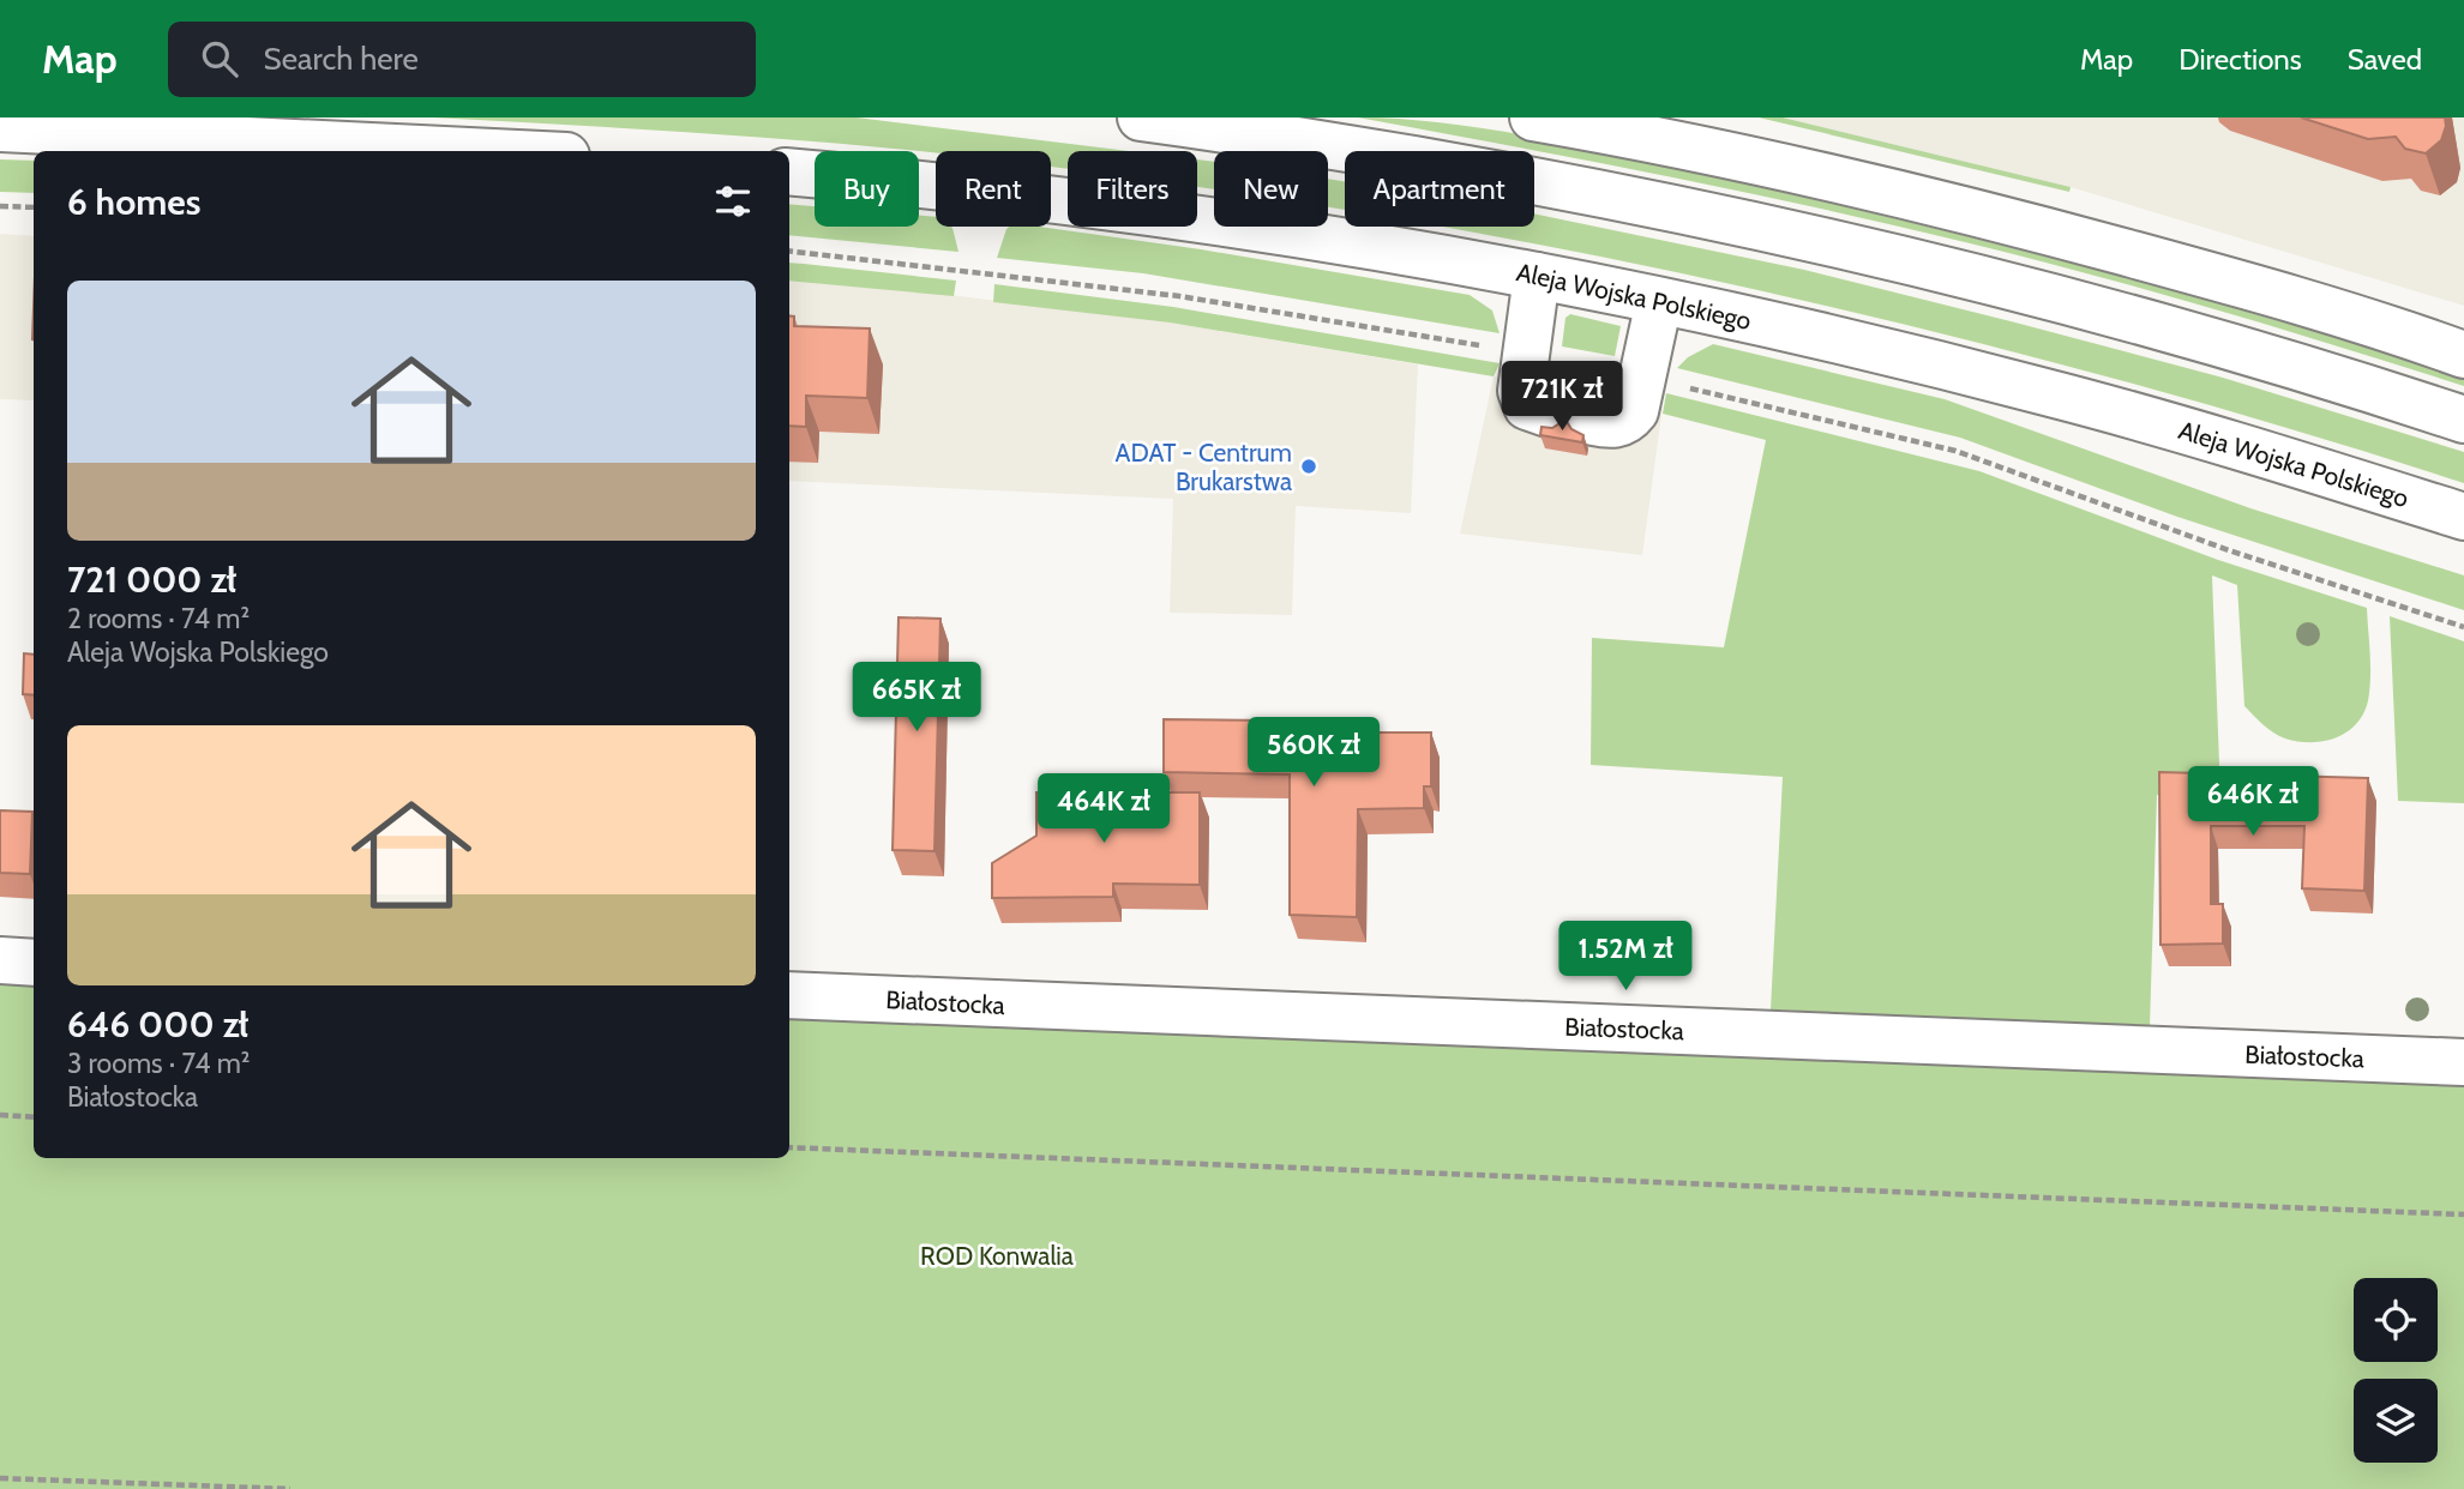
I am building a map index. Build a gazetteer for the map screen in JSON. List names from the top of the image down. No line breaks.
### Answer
{"streets":{"main road":["Aleja Wojska Polskiego","Białostocka"]},"parks":["ROD Konwalia"],"places":["ADAT - Centrum Brukarstwa"],"page":{"header":"Map","search":"Search here","nav":["Map","Directions","Saved"],"chip":["Buy","Rent","Filters","New","Apartment"],"heading":"6 homes","list":[{"name":"721 000 zł","note":"2 rooms · 74 m² · Aleja Wojska Polskiego"},{"name":"646 000 zł","note":"3 rooms · 74 m² · Białostocka"}],"price":["721K zł","665K zł","560K zł","646K zł","464K zł","1.52M zł"]}}
